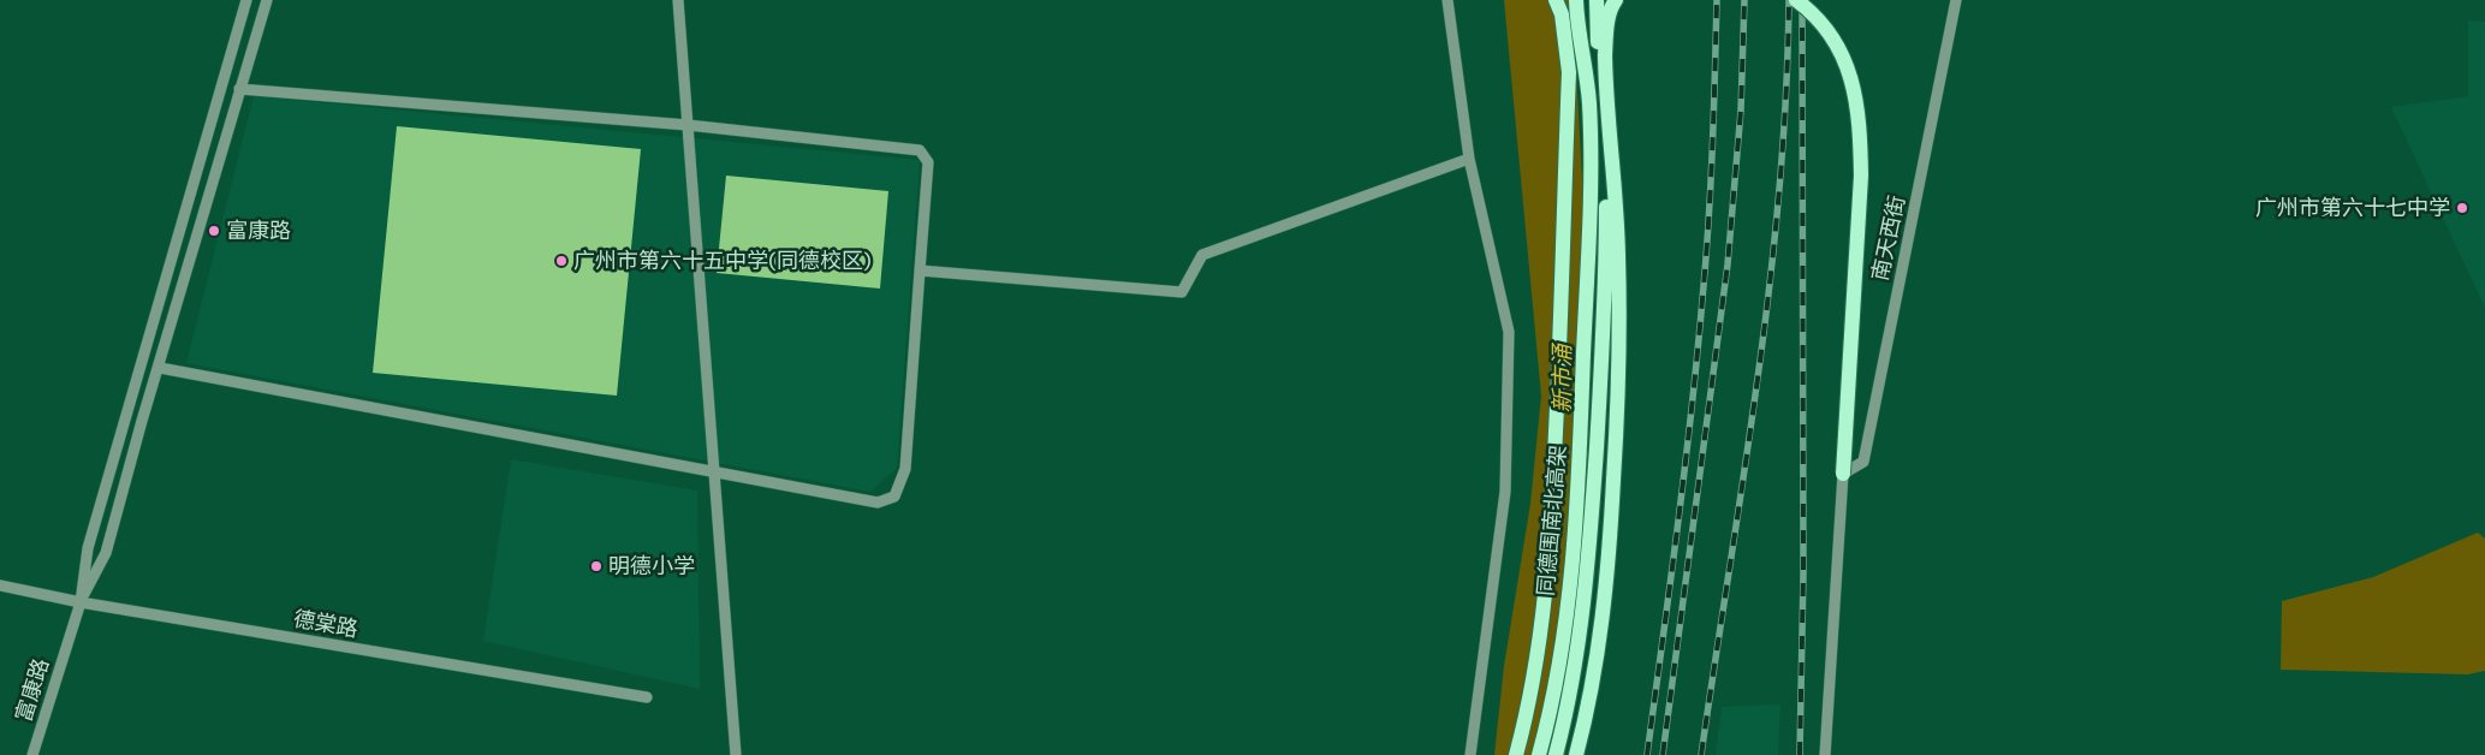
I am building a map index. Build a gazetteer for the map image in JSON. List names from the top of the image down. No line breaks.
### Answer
{"streets":{"main road":["同德围南北高架"],"street":["南天西街","德棠路","富康路"]},"crossings":[["德棠路","富康路"]],"water":["新市涌"],"places":["广州市第六十七中学","富康路","广州市第六十五中学(同德校区)","明德小学"]}
